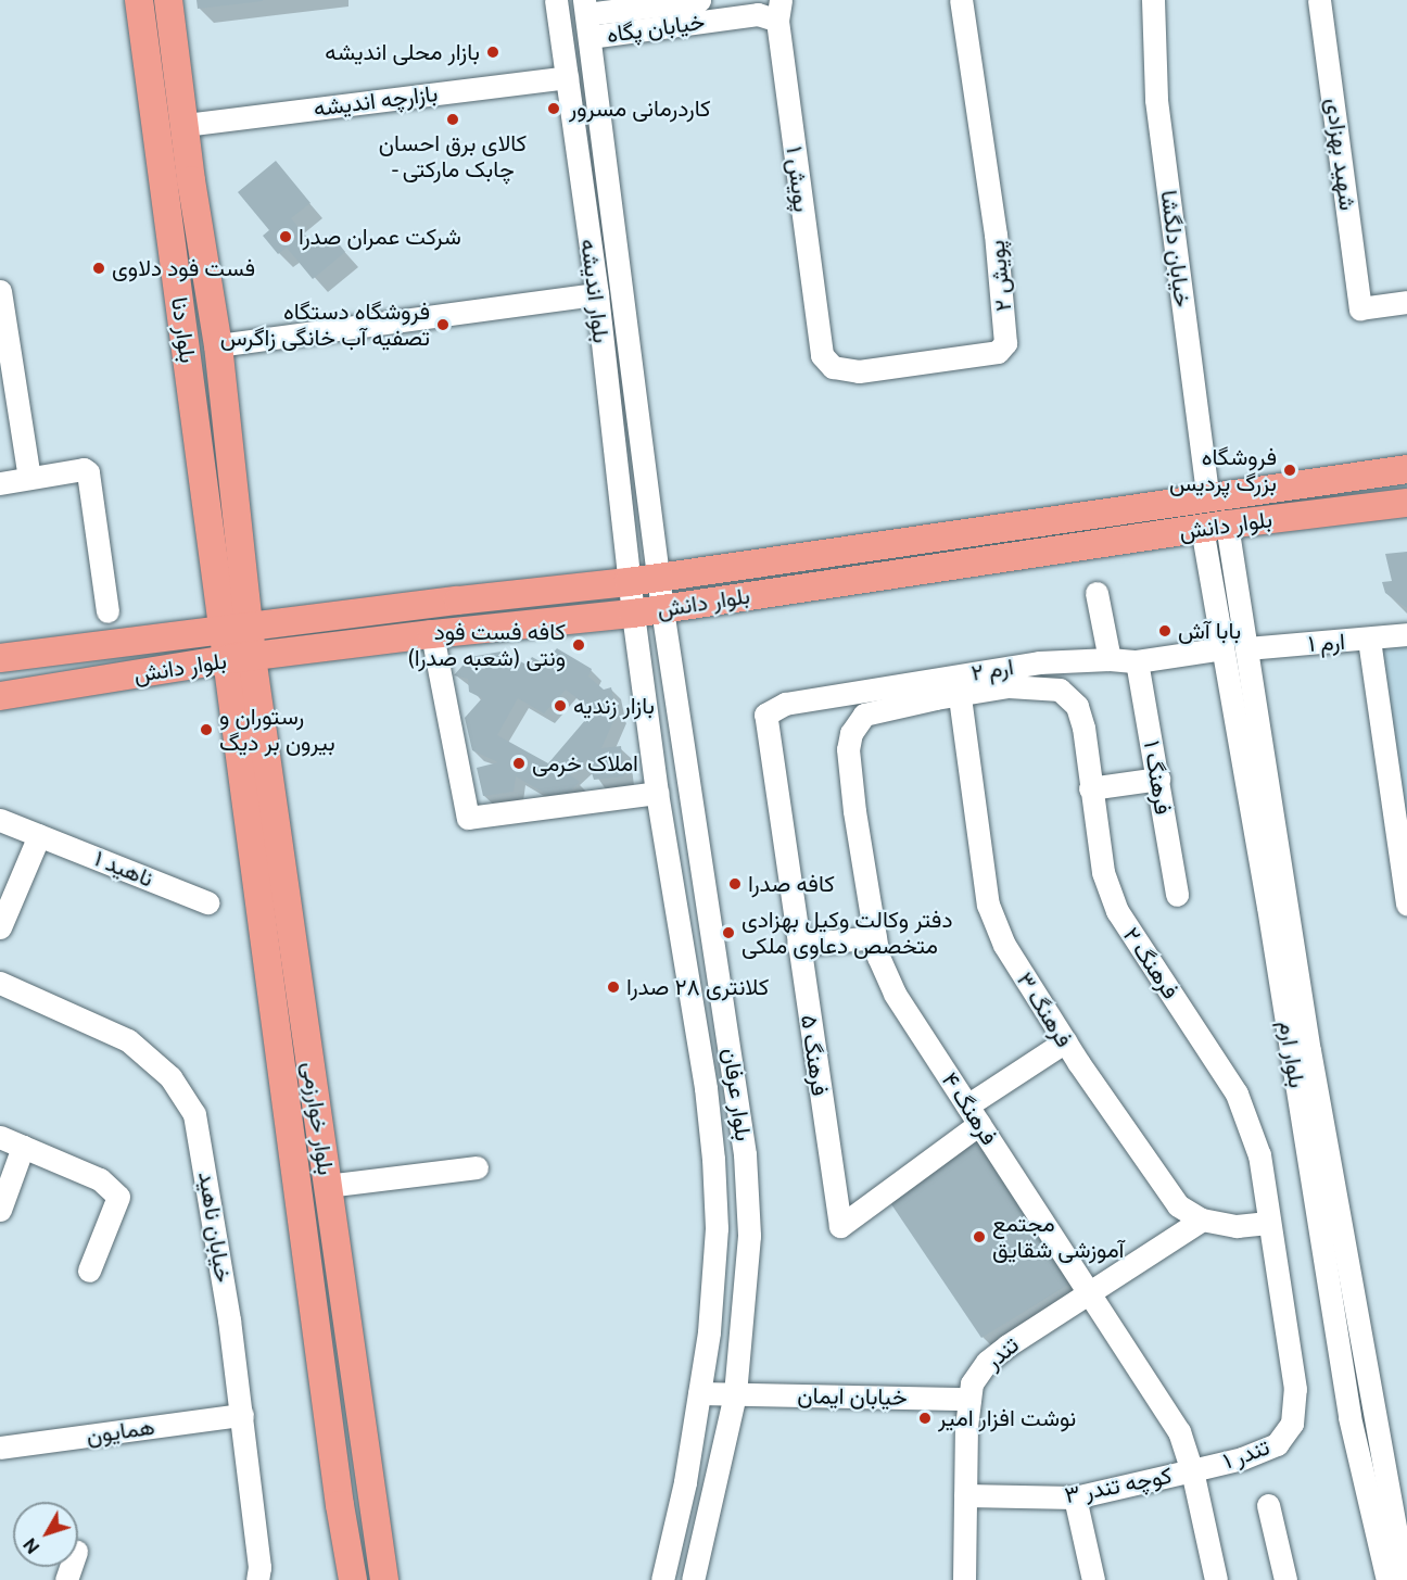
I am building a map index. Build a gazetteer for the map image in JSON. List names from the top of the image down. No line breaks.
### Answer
{"streets":{"main road":["بلوار دنا","بلوار دانش","بلوار خوارزمی"],"street":["خیابان پگاه","بازارچه اندیشه","شهید بهزادی","پویش ۱","خیابان دلگشا","پویش ۲","بلوار اندیشه","ارم ۱","ارم ۲","فرهنگ ۱","ناهید ۱","فرهنگ ۲","فرهنگ ۳","بلوار ارم","فرهنگ ۵","بلوار عرفان","فرهنگ ۴","خیابان ناهید","تندر","خیابان ایمان","همایون","تندر ۱","کوچه تندر ۳"]},"crossings":[["خیابان پگاه","پویش ۱"],["خیابان پگاه","بلوار اندیشه"],["بازارچه اندیشه","بلوار اندیشه"],["بازارچه اندیشه","بلوار دنا"],["پویش ۱","پویش ۲"],["خیابان دلگشا","بلوار دانش"],["بلوار اندیشه","بلوار دانش"],["بلوار اندیشه","بلوار عرفان"],["بلوار دنا","بلوار دانش"],["بلوار دنا","بلوار خوارزمی"],["بلوار دانش","بلوار ارم"],["بلوار دانش","بلوار عرفان"],["بلوار دانش","بلوار خوارزمی"],["ارم ۱","بلوار ارم"],["ارم ۲","فرهنگ ۱"],["ارم ۲","فرهنگ ۲"],["ارم ۲","فرهنگ ۳"],["ارم ۲","بلوار ارم"],["ارم ۲","فرهنگ ۵"],["فرهنگ ۲","فرهنگ ۳"],["فرهنگ ۲","فرهنگ ۴"],["فرهنگ ۲","تندر ۱"],["فرهنگ ۳","تندر"],["فرهنگ ۵","فرهنگ ۴"],["بلوار عرفان","خیابان ایمان"],["فرهنگ ۴","تندر"],["فرهنگ ۴","تندر ۱"],["فرهنگ ۴","کوچه تندر ۳"],["خیابان ناهید","همایون"],["تندر","خیابان ایمان"],["تندر","کوچه تندر ۳"],["تندر ۱","کوچه تندر ۳"]],"places":["بازار محلی اندیشه","کاردرمانی مسرور","کالای برق احسان - چابک مارکتی","شرکت عمران صدرا","فست فود دلاوی","فروشگاه دستگاه تصفیه آب خانگی زاگرس","فروشگاه بزرگ پردیس","بابا آش","کافه فست فود ونتی (شعبه صدرا)","بازار زندیه","رستوران و بیرون بر دیگ","املاک خرمی","کافه صدرا","دفتر وکالت وکیل بهزادی متخصص دعاوی ملکی","کلانتری ۲۸ صدرا","مجتمع آموزشی شقایق","نوشت افزار امیر"],"north":"bottom left"}
